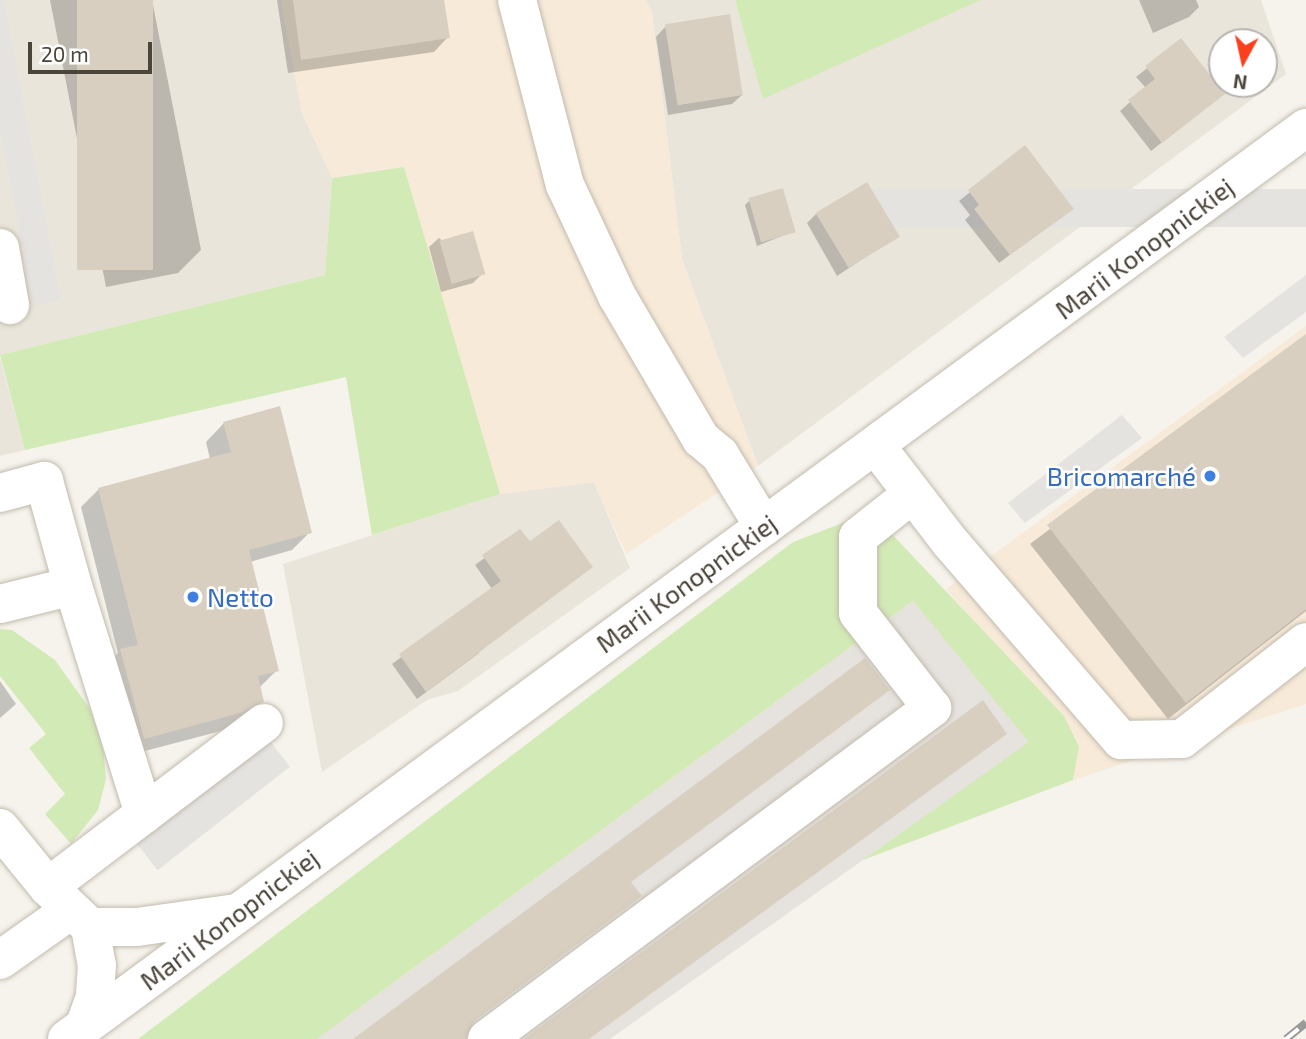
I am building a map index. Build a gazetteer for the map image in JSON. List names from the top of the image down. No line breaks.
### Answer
{"streets":{"street":["Marii Konopnickiej"]},"places":["Bricomarché","Netto"],"scale_bar":"20 m","north":"bottom"}
